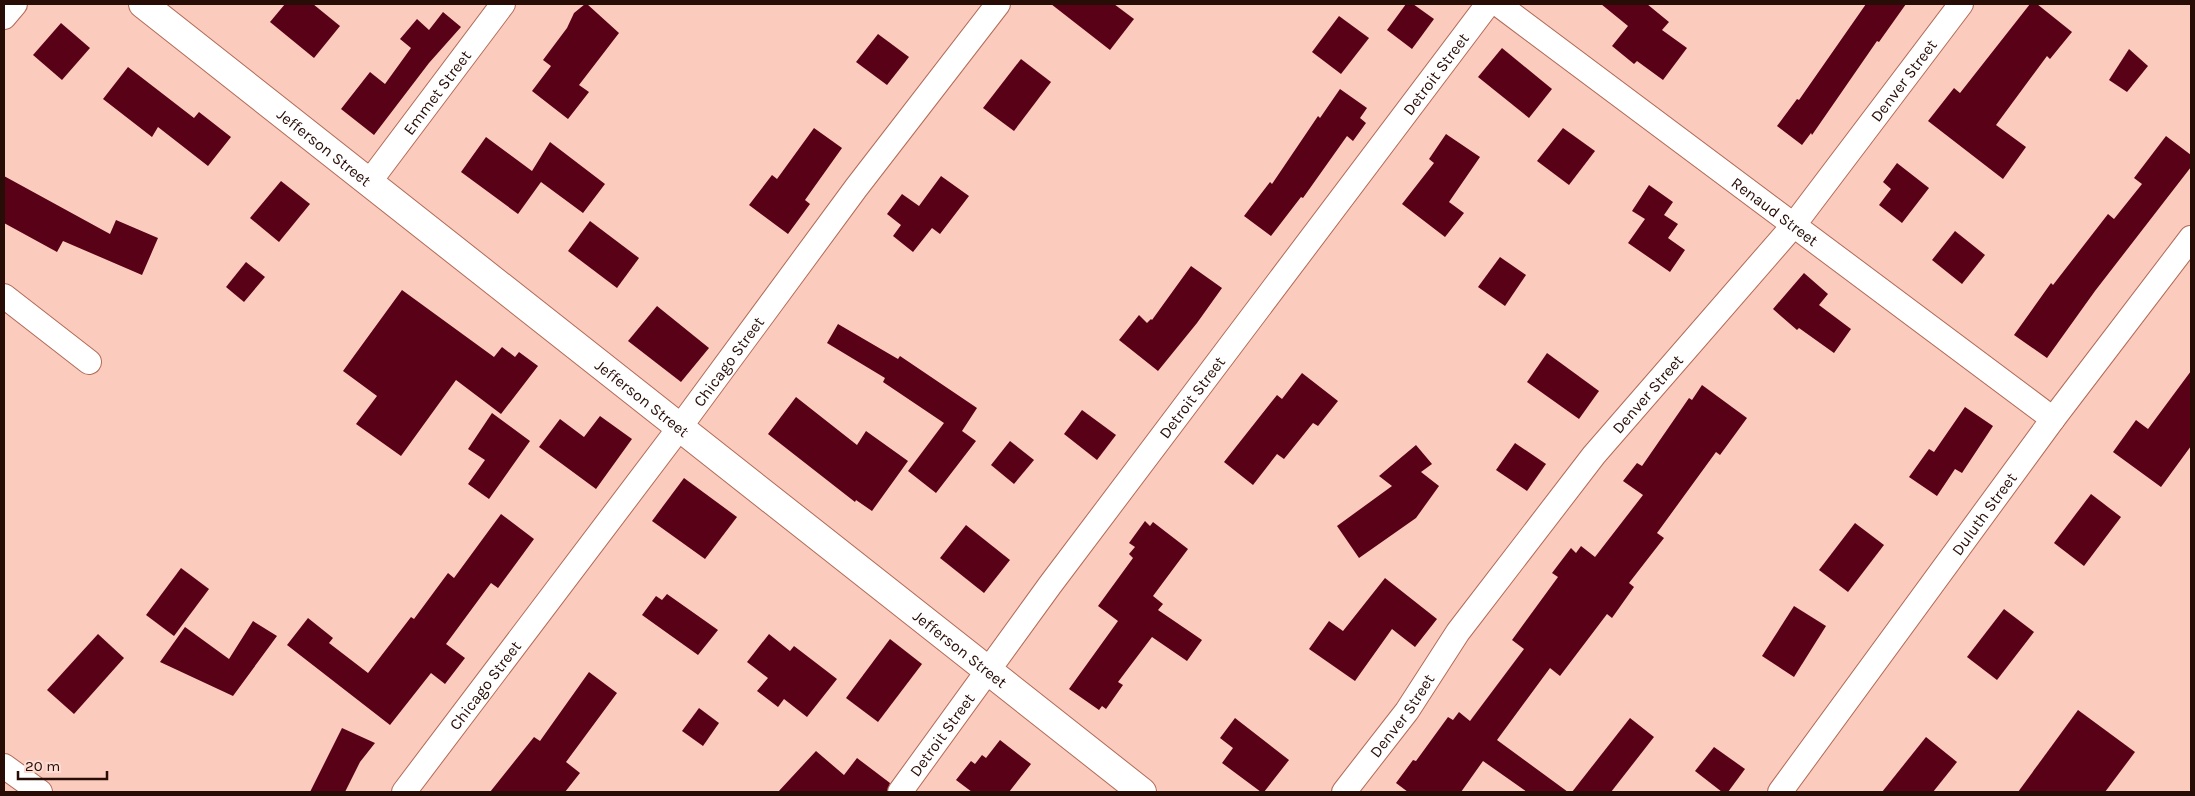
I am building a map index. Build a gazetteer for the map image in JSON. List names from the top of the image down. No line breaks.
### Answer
{"streets":{"street":["Detroit Street","Denver Street","Emmet Street","Jefferson Street","Renaud Street","Chicago Street","Duluth Street"]},"crossings":[["Detroit Street","Jefferson Street"],["Denver Street","Renaud Street"],["Emmet Street","Jefferson Street"],["Jefferson Street","Chicago Street"],["Renaud Street","Duluth Street"]],"scale_bar":"20 m"}
